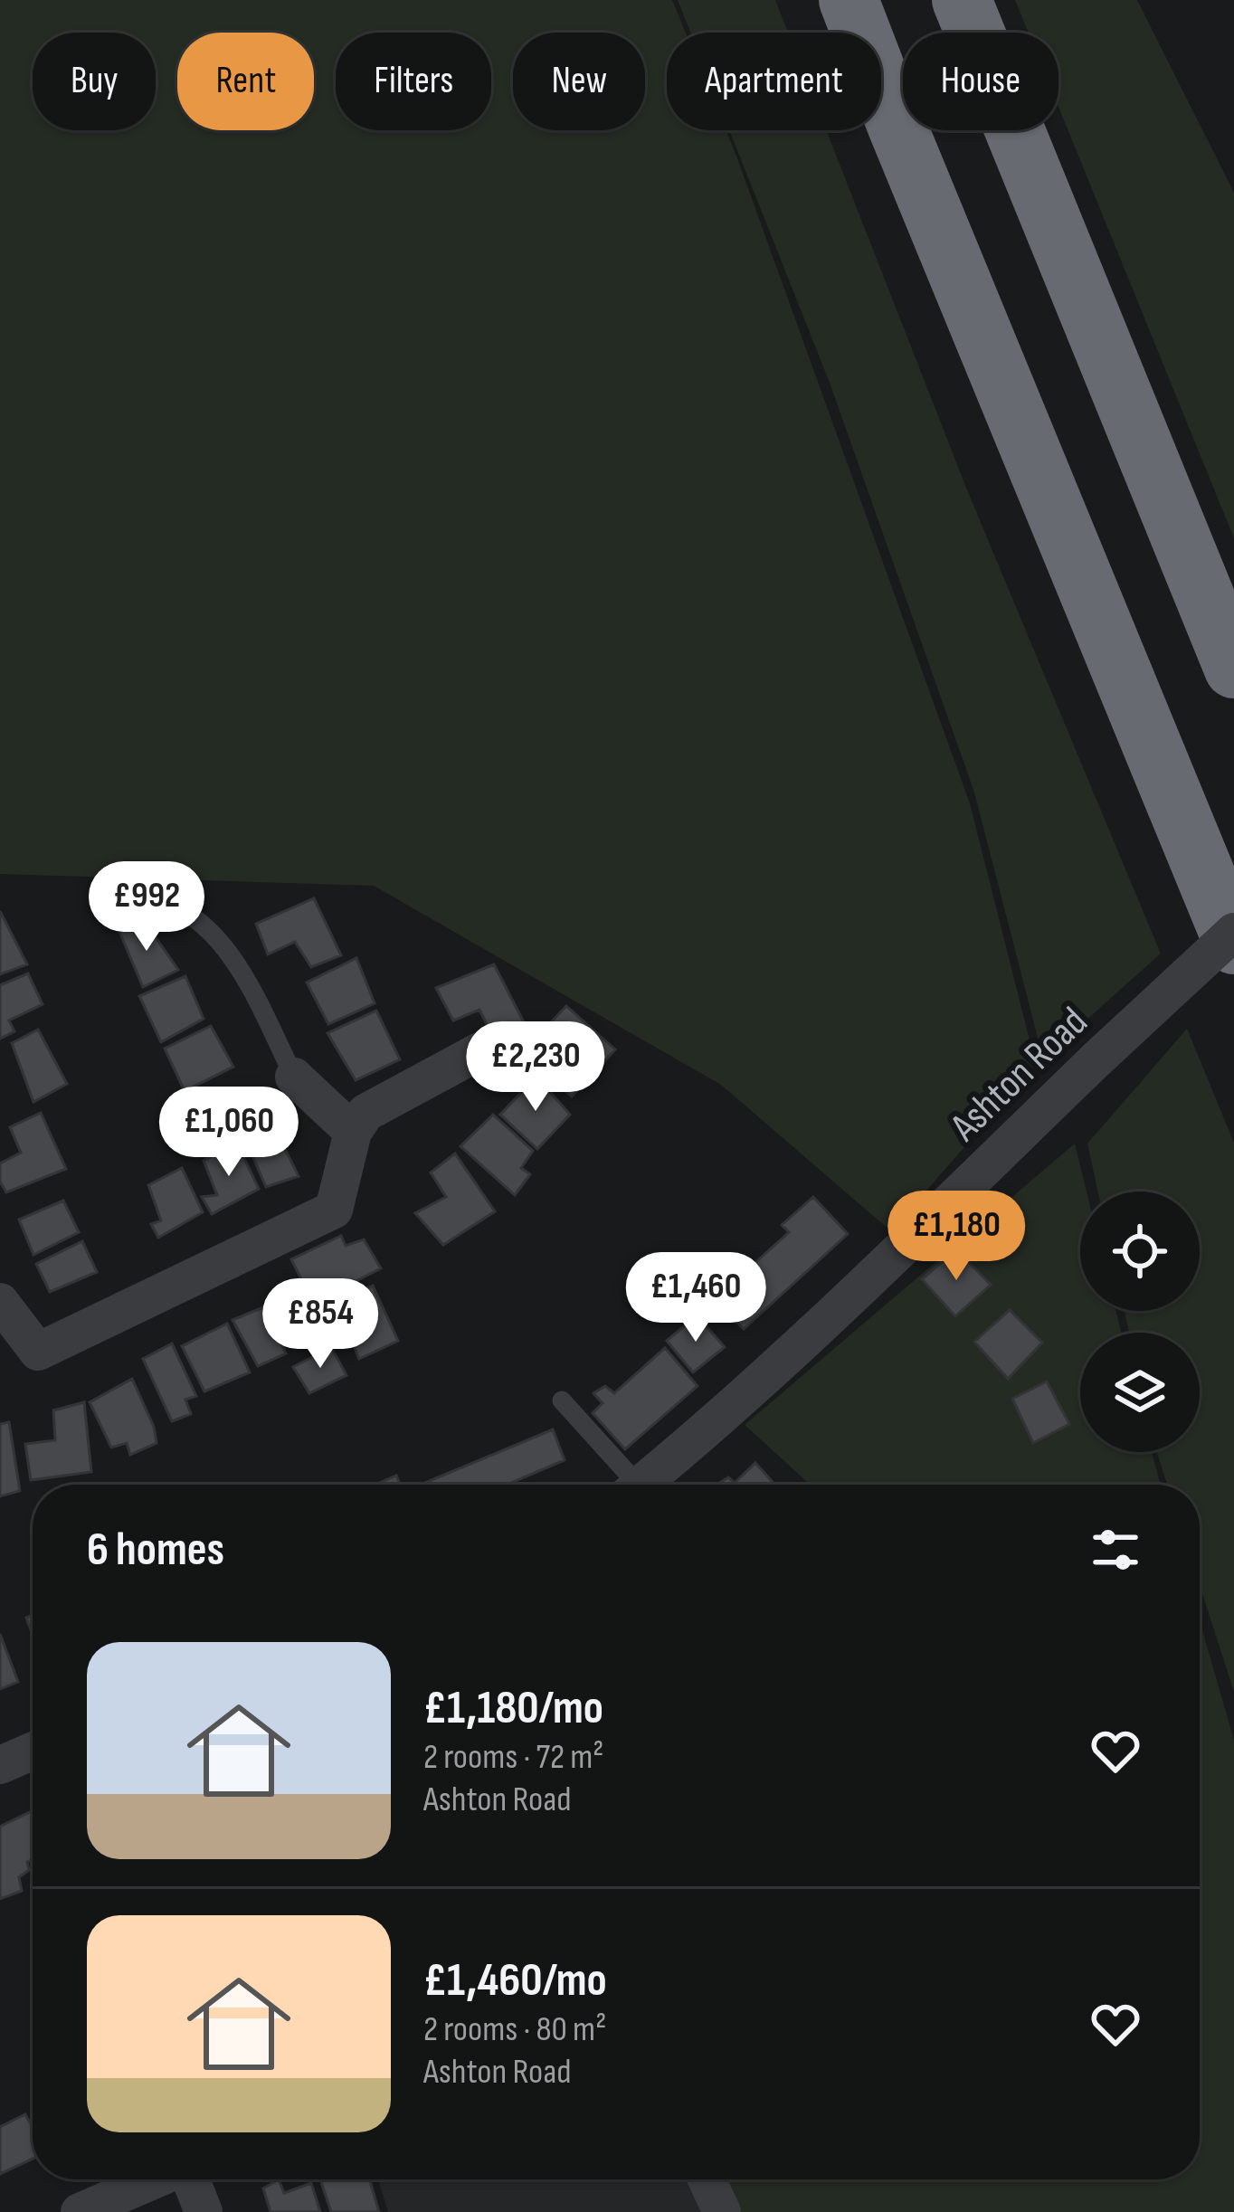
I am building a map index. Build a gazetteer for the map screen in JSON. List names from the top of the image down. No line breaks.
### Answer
{"streets":{"street":["Ashton Road"]},"page":{"chip":["Buy","Rent","Filters","New","Apartment","House"],"price":["£992","£2,230","£1,060","£1,180","£1,460","£854"],"heading":"6 homes","list":[{"name":"£1,180/mo","note":"2 rooms · 72 m² · Ashton Road"},{"name":"£1,460/mo","note":"2 rooms · 80 m² · Ashton Road"}]}}
